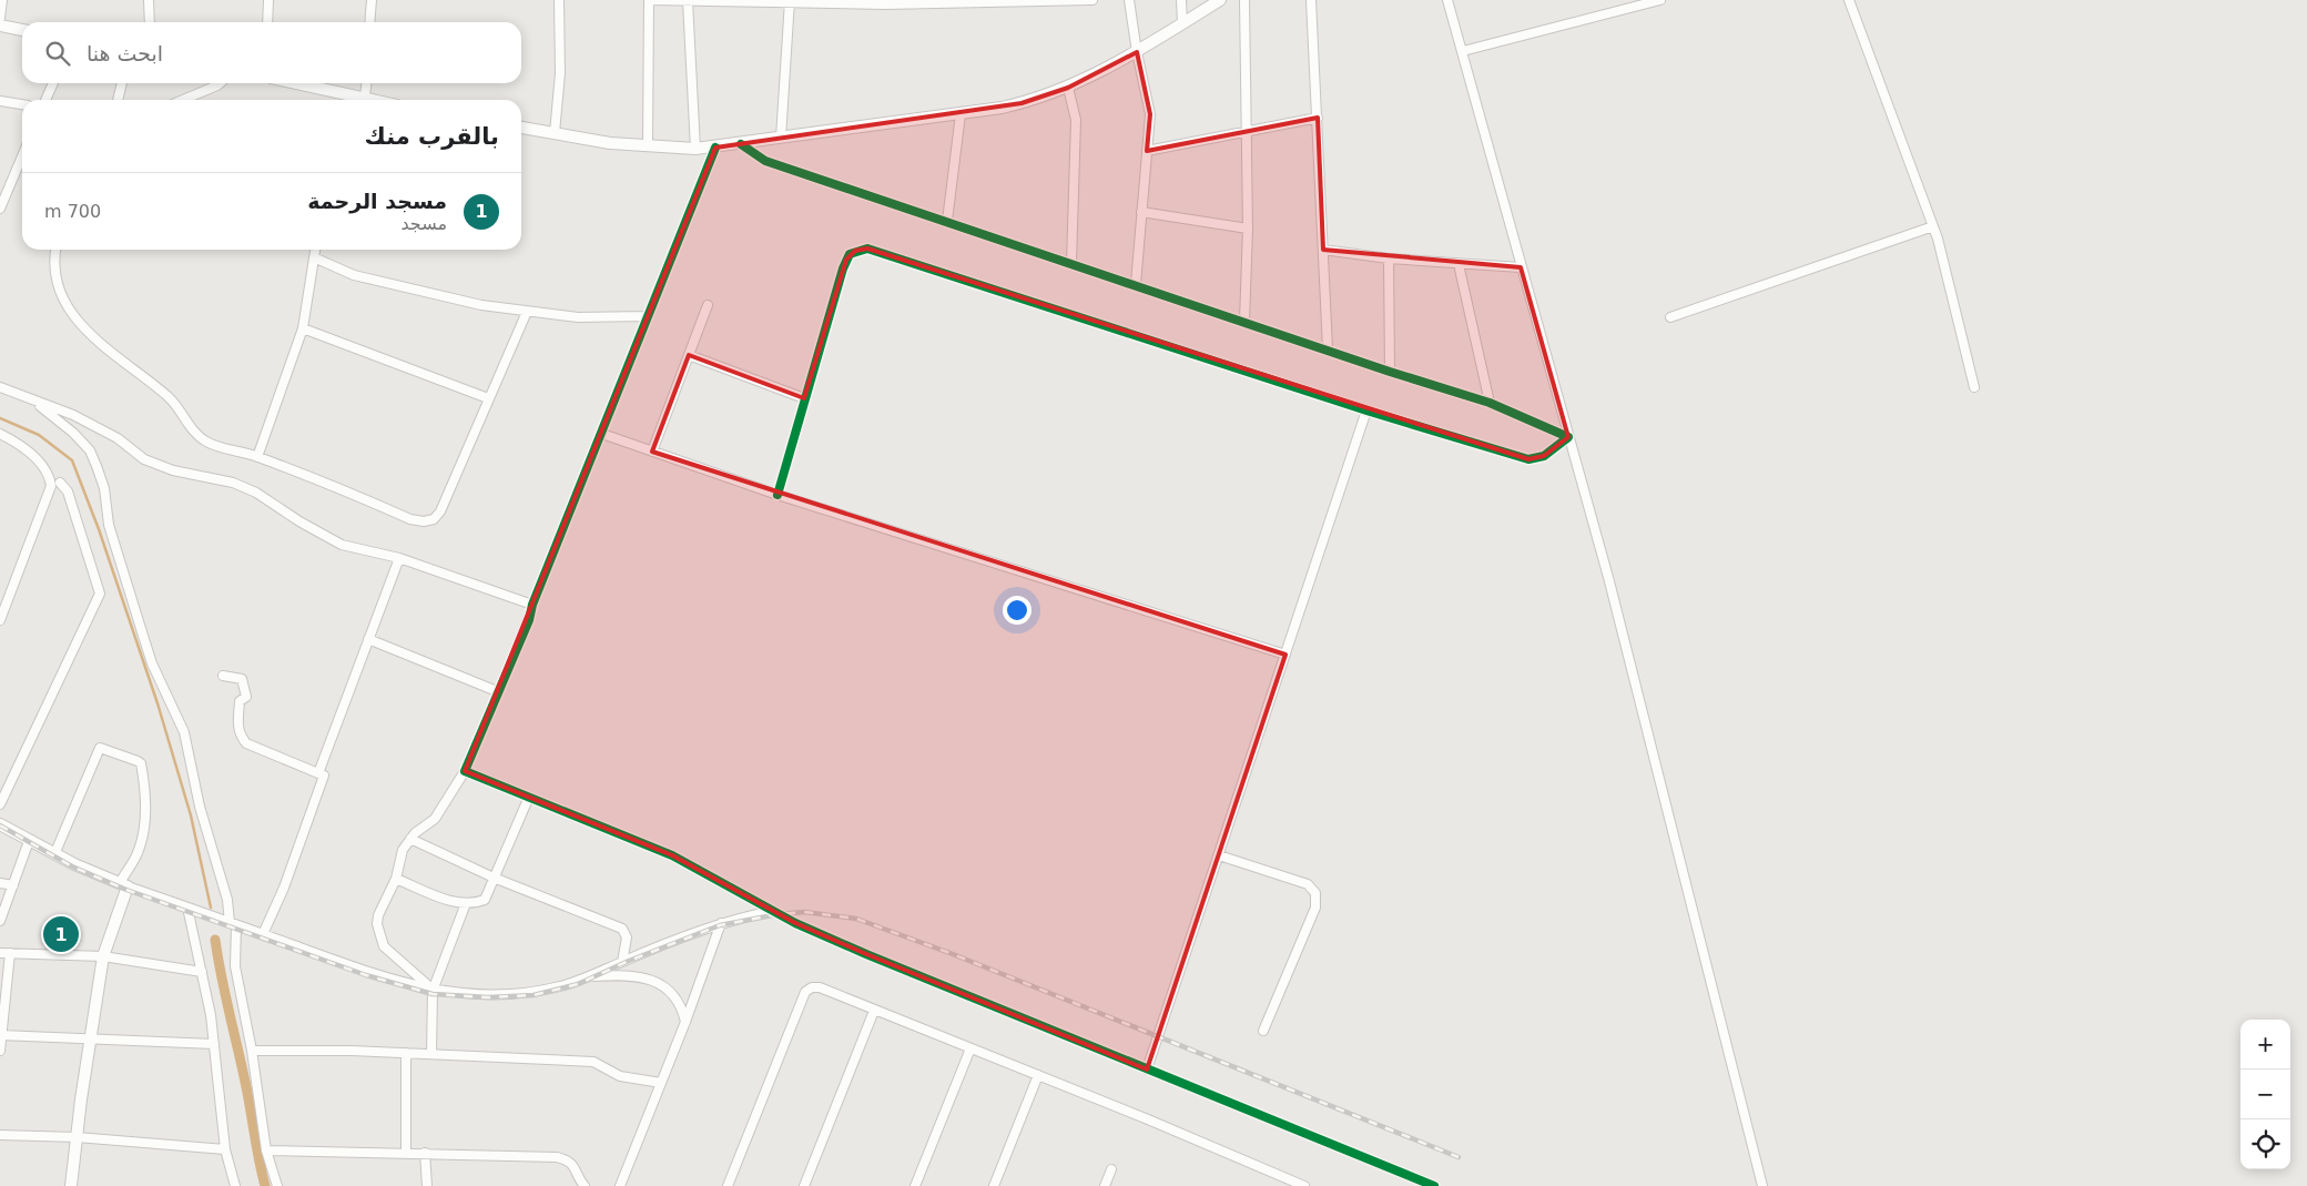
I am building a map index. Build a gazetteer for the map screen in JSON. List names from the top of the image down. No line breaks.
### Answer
{"page":{"search":"ابحث هنا","heading":"بالقرب منك","list":[{"mark":"1","name":"مسجد الرحمة","note":"مسجد","value":"700 m"}],"pins":"1","map_buttons":["+","−"]}}
